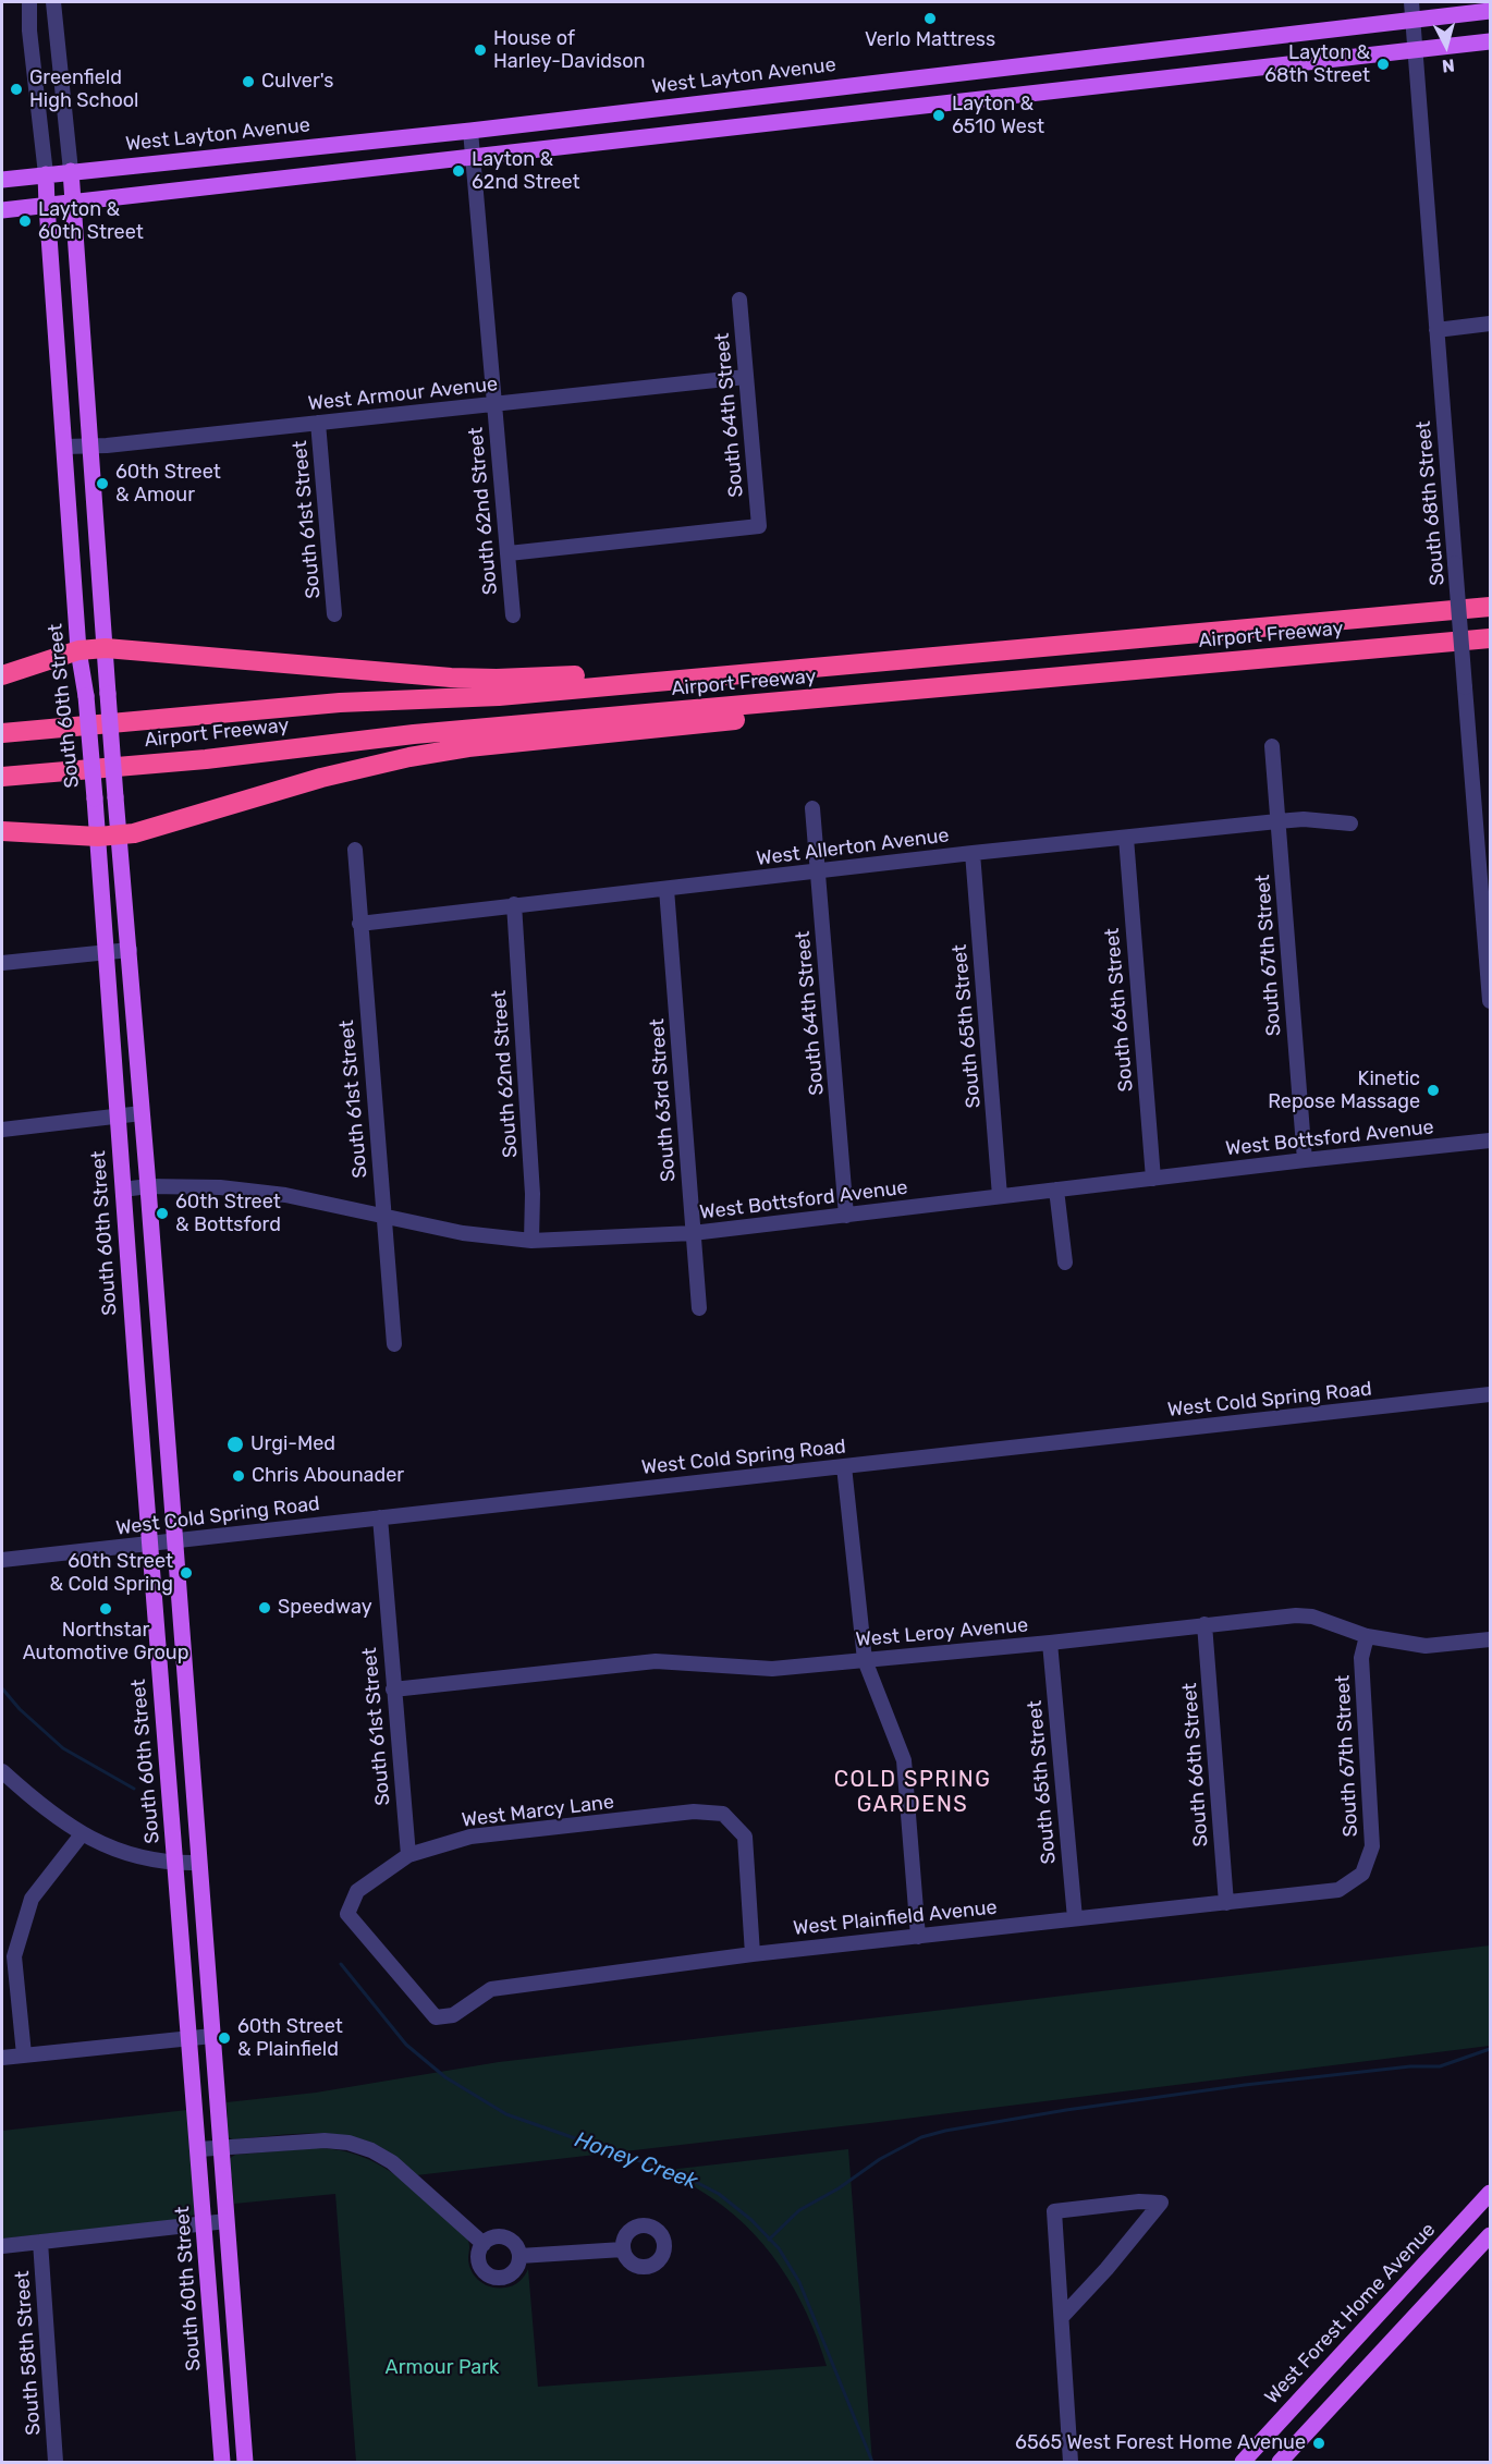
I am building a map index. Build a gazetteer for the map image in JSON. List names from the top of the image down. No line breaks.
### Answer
{"streets":{"highway":["Airport Freeway"],"main road":["West Layton Avenue","South 60th Street","West Forest Home Avenue"],"street":["West Armour Avenue","South 64th Street","South 68th Street","South 62nd Street","South 61st Street","West Allerton Avenue","South 67th Street","South 66th Street","South 65th Street","South 63rd Street","West Bottsford Avenue","West Cold Spring Road","West Leroy Avenue","West Marcy Lane","West Plainfield Avenue","South 58th Street"]},"crossings":[["West Layton Avenue","South 68th Street"],["West Layton Avenue","South 62nd Street"],["West Layton Avenue","South 60th Street"],["West Armour Avenue","South 64th Street"],["West Armour Avenue","South 62nd Street"],["West Armour Avenue","South 61st Street"],["West Armour Avenue","South 60th Street"],["South 64th Street","South 62nd Street"],["South 64th Street","West Allerton Avenue"],["South 64th Street","West Bottsford Avenue"],["South 62nd Street","West Allerton Avenue"],["South 62nd Street","West Bottsford Avenue"],["South 61st Street","West Allerton Avenue"],["South 61st Street","West Bottsford Avenue"],["South 61st Street","West Cold Spring Road"],["South 61st Street","West Leroy Avenue"],["South 61st Street","West Marcy Lane"],["South 60th Street","West Bottsford Avenue"],["South 60th Street","West Cold Spring Road"],["West Allerton Avenue","South 67th Street"],["West Allerton Avenue","South 66th Street"],["West Allerton Avenue","South 65th Street"],["West Allerton Avenue","South 63rd Street"],["South 67th Street","West Bottsford Avenue"],["South 67th Street","West Leroy Avenue"],["South 67th Street","West Plainfield Avenue"],["South 66th Street","West Bottsford Avenue"],["South 66th Street","West Leroy Avenue"],["South 66th Street","West Plainfield Avenue"],["South 65th Street","West Bottsford Avenue"],["South 65th Street","West Leroy Avenue"],["South 65th Street","West Plainfield Avenue"],["South 63rd Street","West Bottsford Avenue"],["West Marcy Lane","West Plainfield Avenue"]],"districts":["COLD SPRING GARDENS"],"water":["Honey Creek"],"parks":["Armour Park"],"places":["Verlo Mattress","House of Harley-Davidson","Layton & 68th Street","Culver's","Greenfield High School","Layton & 6510 West","Layton & 62nd Street","Layton & 60th Street","60th Street & Amour","Kinetic Repose Massage","60th Street & Bottsford","Urgi-Med","Chris Abounader","60th Street & Cold Spring","Speedway","Northstar Automotive Group","60th Street & Plainfield","6565 West Forest Home Avenue"],"north":"bottom"}
